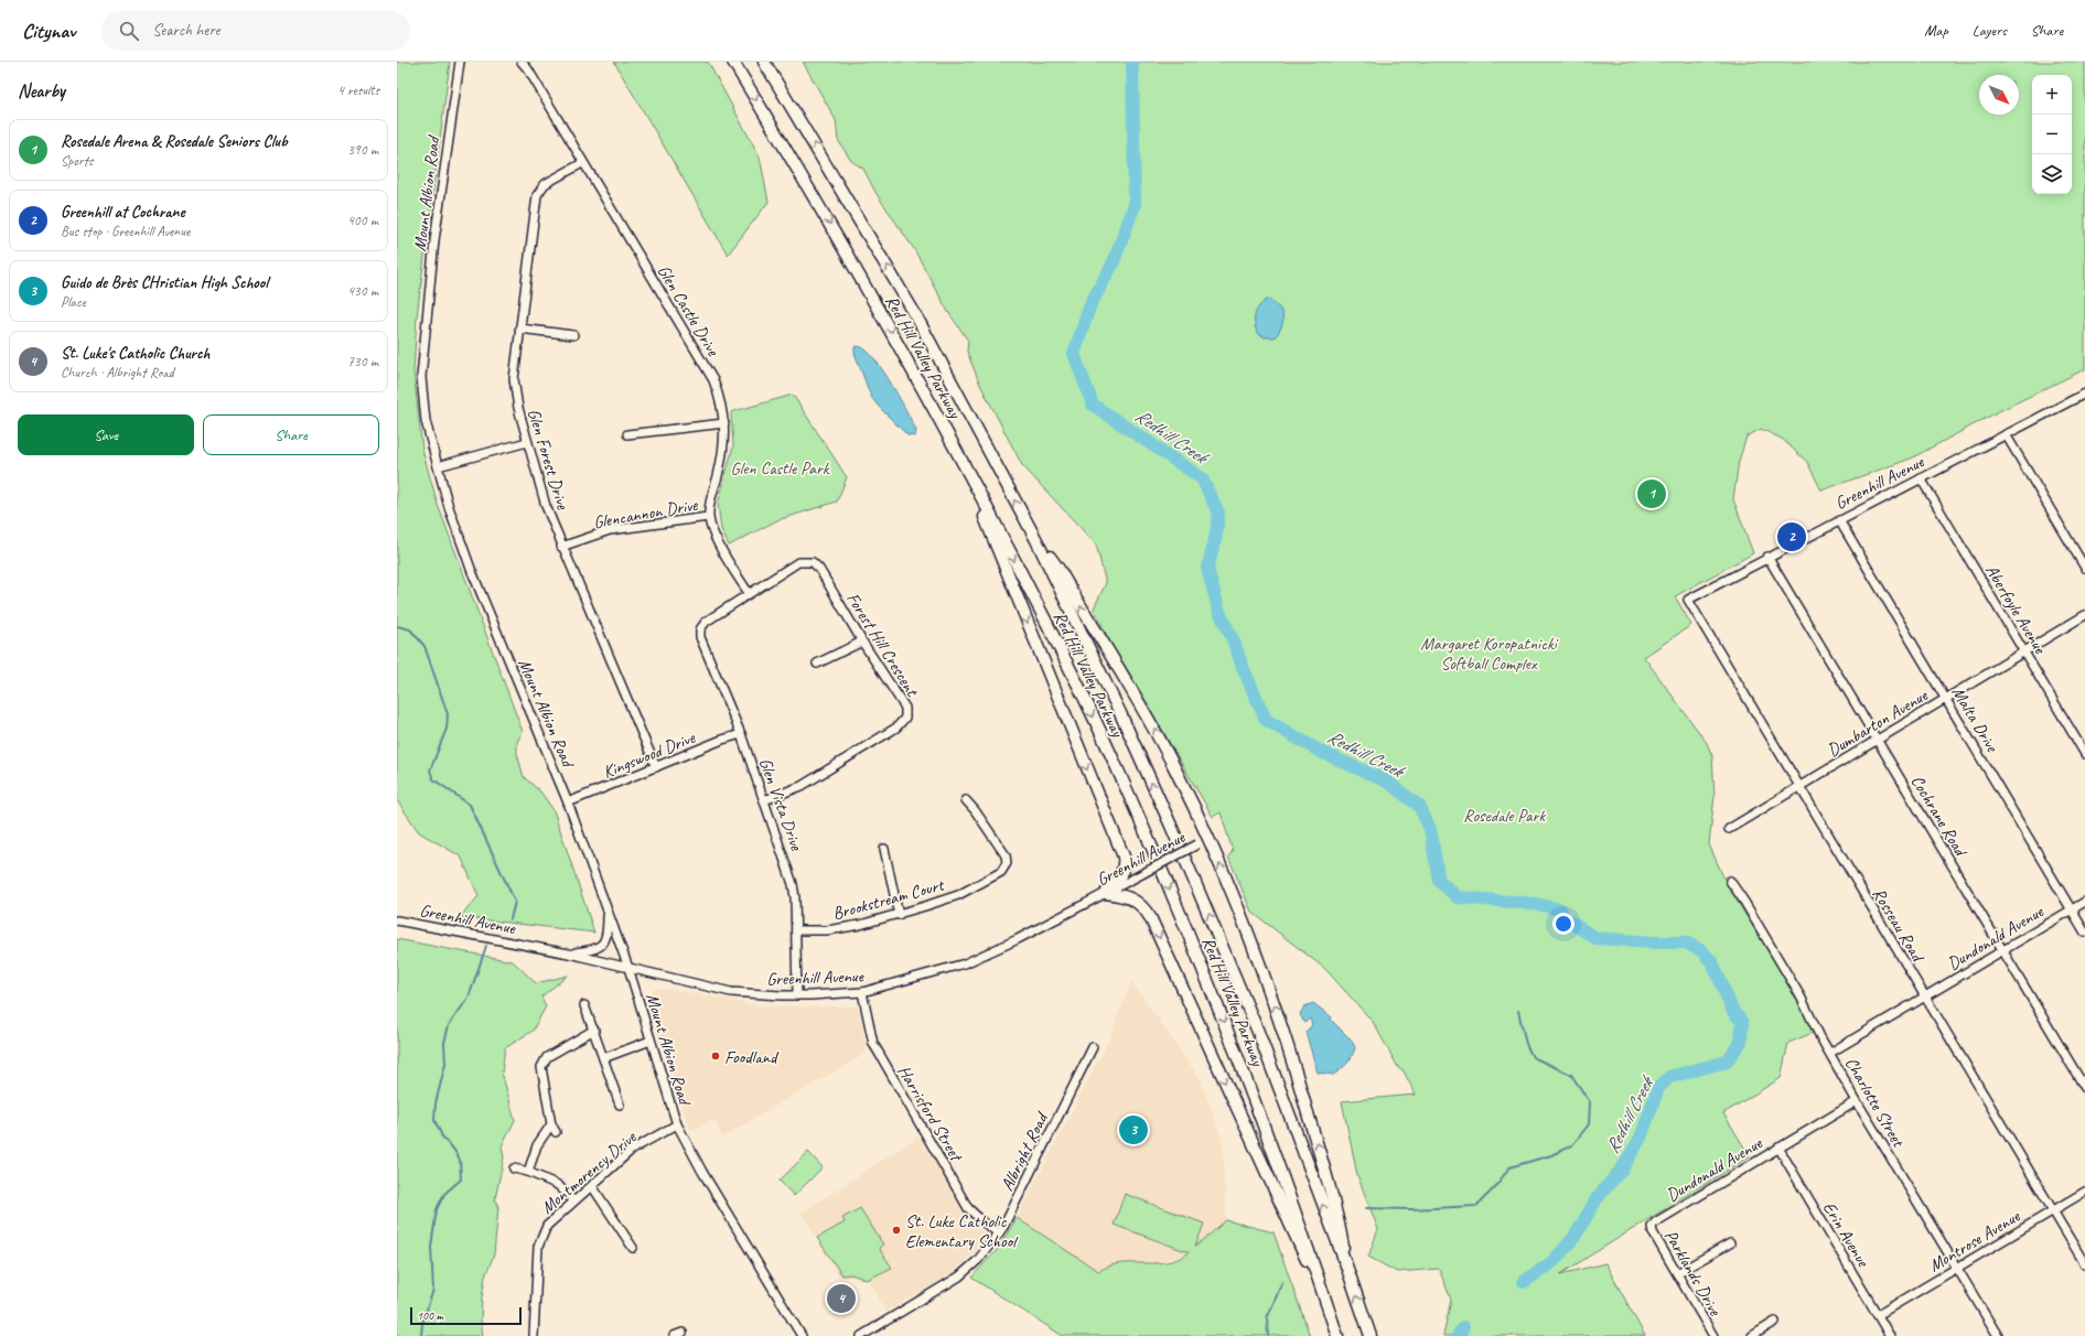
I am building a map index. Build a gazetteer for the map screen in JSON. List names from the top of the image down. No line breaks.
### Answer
{"streets":{"highway":["Red Hill Valley Parkway"],"street":["Mount Albion Road","Glen Castle Drive","Glen Forest Drive","Greenhill Avenue","Glencannon Drive","Aberfoyle Avenue","Forest Hill Crescent","Malta Drive","Dumbarton Avenue","Kingswood Drive","Glen Vista Drive","Cochrane Road","Brookstream Court","Rosseau Road","Dundonald Avenue","Charlotte Street","Harrisford Street","Albright Road","Montmorency Drive","Erin Avenue","Montrose Avenue","Parklands Drive"]},"crossings":[["Mount Albion Road","Greenhill Avenue"],["Mount Albion Road","Kingswood Drive"],["Mount Albion Road","Montmorency Drive"],["Glen Castle Drive","Glen Forest Drive"],["Glen Castle Drive","Glencannon Drive"],["Glen Forest Drive","Glencannon Drive"],["Glen Forest Drive","Kingswood Drive"],["Greenhill Avenue","Aberfoyle Avenue"],["Greenhill Avenue","Malta Drive"],["Greenhill Avenue","Glen Vista Drive"],["Greenhill Avenue","Cochrane Road"],["Greenhill Avenue","Rosseau Road"],["Greenhill Avenue","Harrisford Street"],["Aberfoyle Avenue","Dumbarton Avenue"],["Forest Hill Crescent","Glen Vista Drive"],["Malta Drive","Dumbarton Avenue"],["Malta Drive","Dundonald Avenue"],["Dumbarton Avenue","Cochrane Road"],["Dumbarton Avenue","Rosseau Road"],["Kingswood Drive","Glen Vista Drive"],["Glen Vista Drive","Brookstream Court"],["Cochrane Road","Dundonald Avenue"],["Rosseau Road","Dundonald Avenue"],["Rosseau Road","Montrose Avenue"],["Dundonald Avenue","Charlotte Street"],["Dundonald Avenue","Erin Avenue"],["Dundonald Avenue","Parklands Drive"],["Charlotte Street","Montrose Avenue"],["Harrisford Street","Albright Road"],["Erin Avenue","Montrose Avenue"]],"water":["Redhill Creek"],"parks":["Glen Castle Park","Margaret Koropatnicki Softball Complex","Rosedale Park"],"places":["Foodland","St. Luke Catholic Elementary School"],"scale_bar":"100 m","north":"bottom right","page":{"header":"Citynav","search":"Search here","nav":["Map","Layers","Share"],"heading":["Nearby","4 results"],"map_buttons":["+","−"],"list":[{"mark":"1","name":"Rosedale Arena & Rosedale Seniors Club","note":"Sports","value":"390 m"},{"mark":"2","name":"Greenhill at Cochrane","note":"Bus stop · Greenhill Avenue","value":"400 m"},{"mark":"3","name":"Guido de Brès CHristian High School","note":"Place","value":"430 m"},{"mark":"4","name":"St. Luke's Catholic Church","note":"Church · Albright Road","value":"730 m"}],"buttons":["Save","Share"],"pins":["1","2","3","4"],"scale":"100 m"}}
